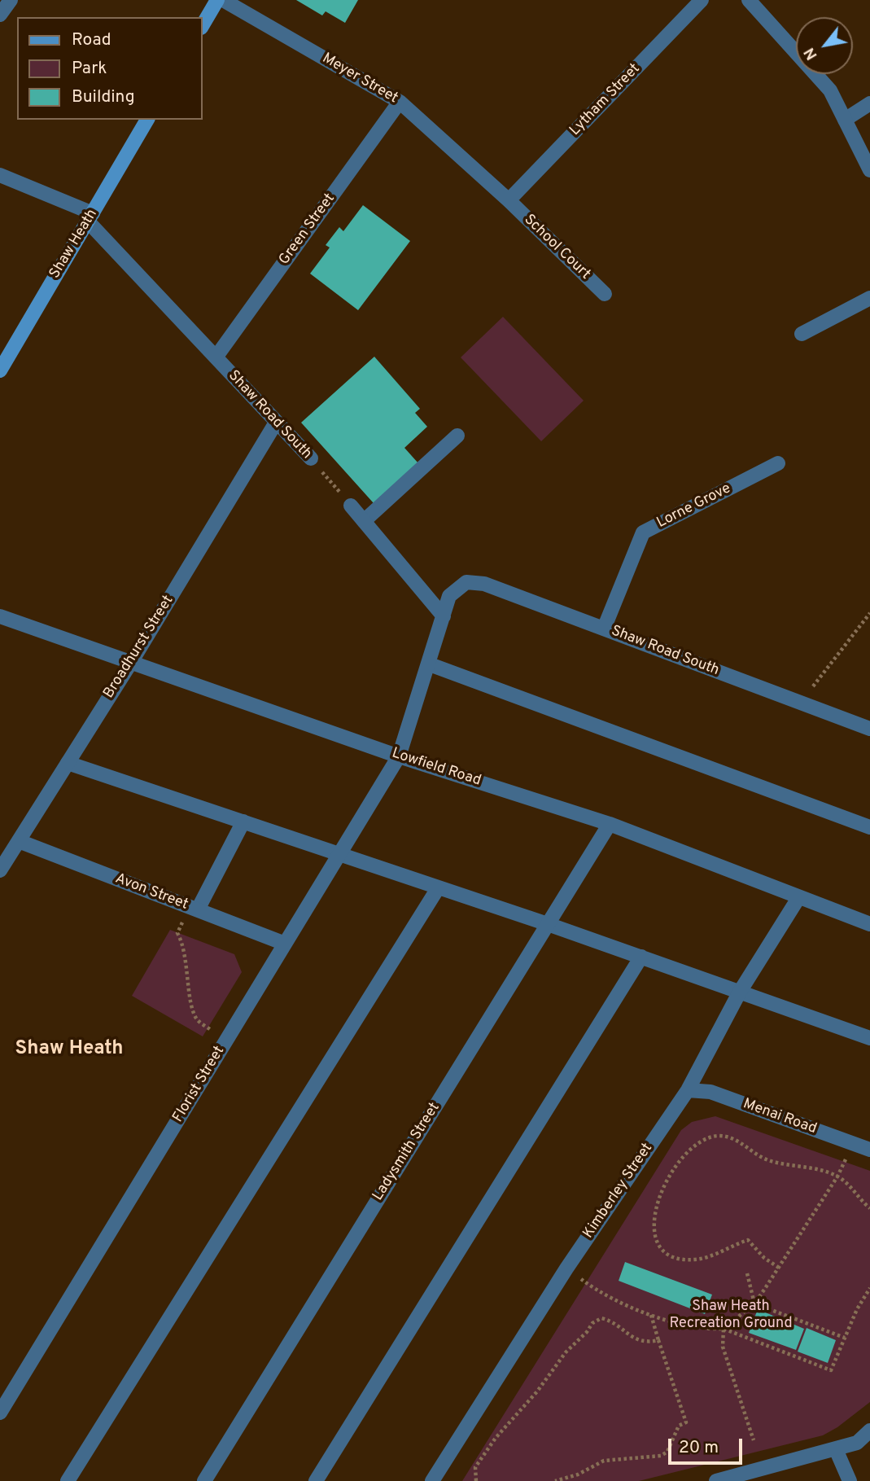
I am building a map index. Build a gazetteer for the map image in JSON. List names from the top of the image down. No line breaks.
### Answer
{"streets":{"main road":["Shaw Heath"],"street":["Meyer Street","Lytham Street","Green Street","School Court","Shaw Road South","Lorne Grove","Broadhurst Street","Lowfield Road","Avon Street","Florist Street","Menai Road","Ladysmith Street","Kimberley Street"]},"crossings":[["Meyer Street","Lytham Street"],["Meyer Street","Green Street"],["Meyer Street","School Court"],["Lytham Street","School Court"],["Green Street","Shaw Road South"],["Shaw Heath","Shaw Road South"],["Shaw Road South","Lorne Grove"],["Shaw Road South","Broadhurst Street"],["Shaw Road South","Lowfield Road"],["Shaw Road South","Florist Street"],["Broadhurst Street","Lowfield Road"],["Broadhurst Street","Avon Street"],["Lowfield Road","Florist Street"],["Lowfield Road","Ladysmith Street"],["Lowfield Road","Kimberley Street"],["Avon Street","Florist Street"],["Menai Road","Kimberley Street"]],"districts":["Shaw Heath"],"parks":["Shaw Heath Recreation Ground"],"legend":["Road","Park","Building"],"scale_bar":"20 m","north":"bottom left"}
